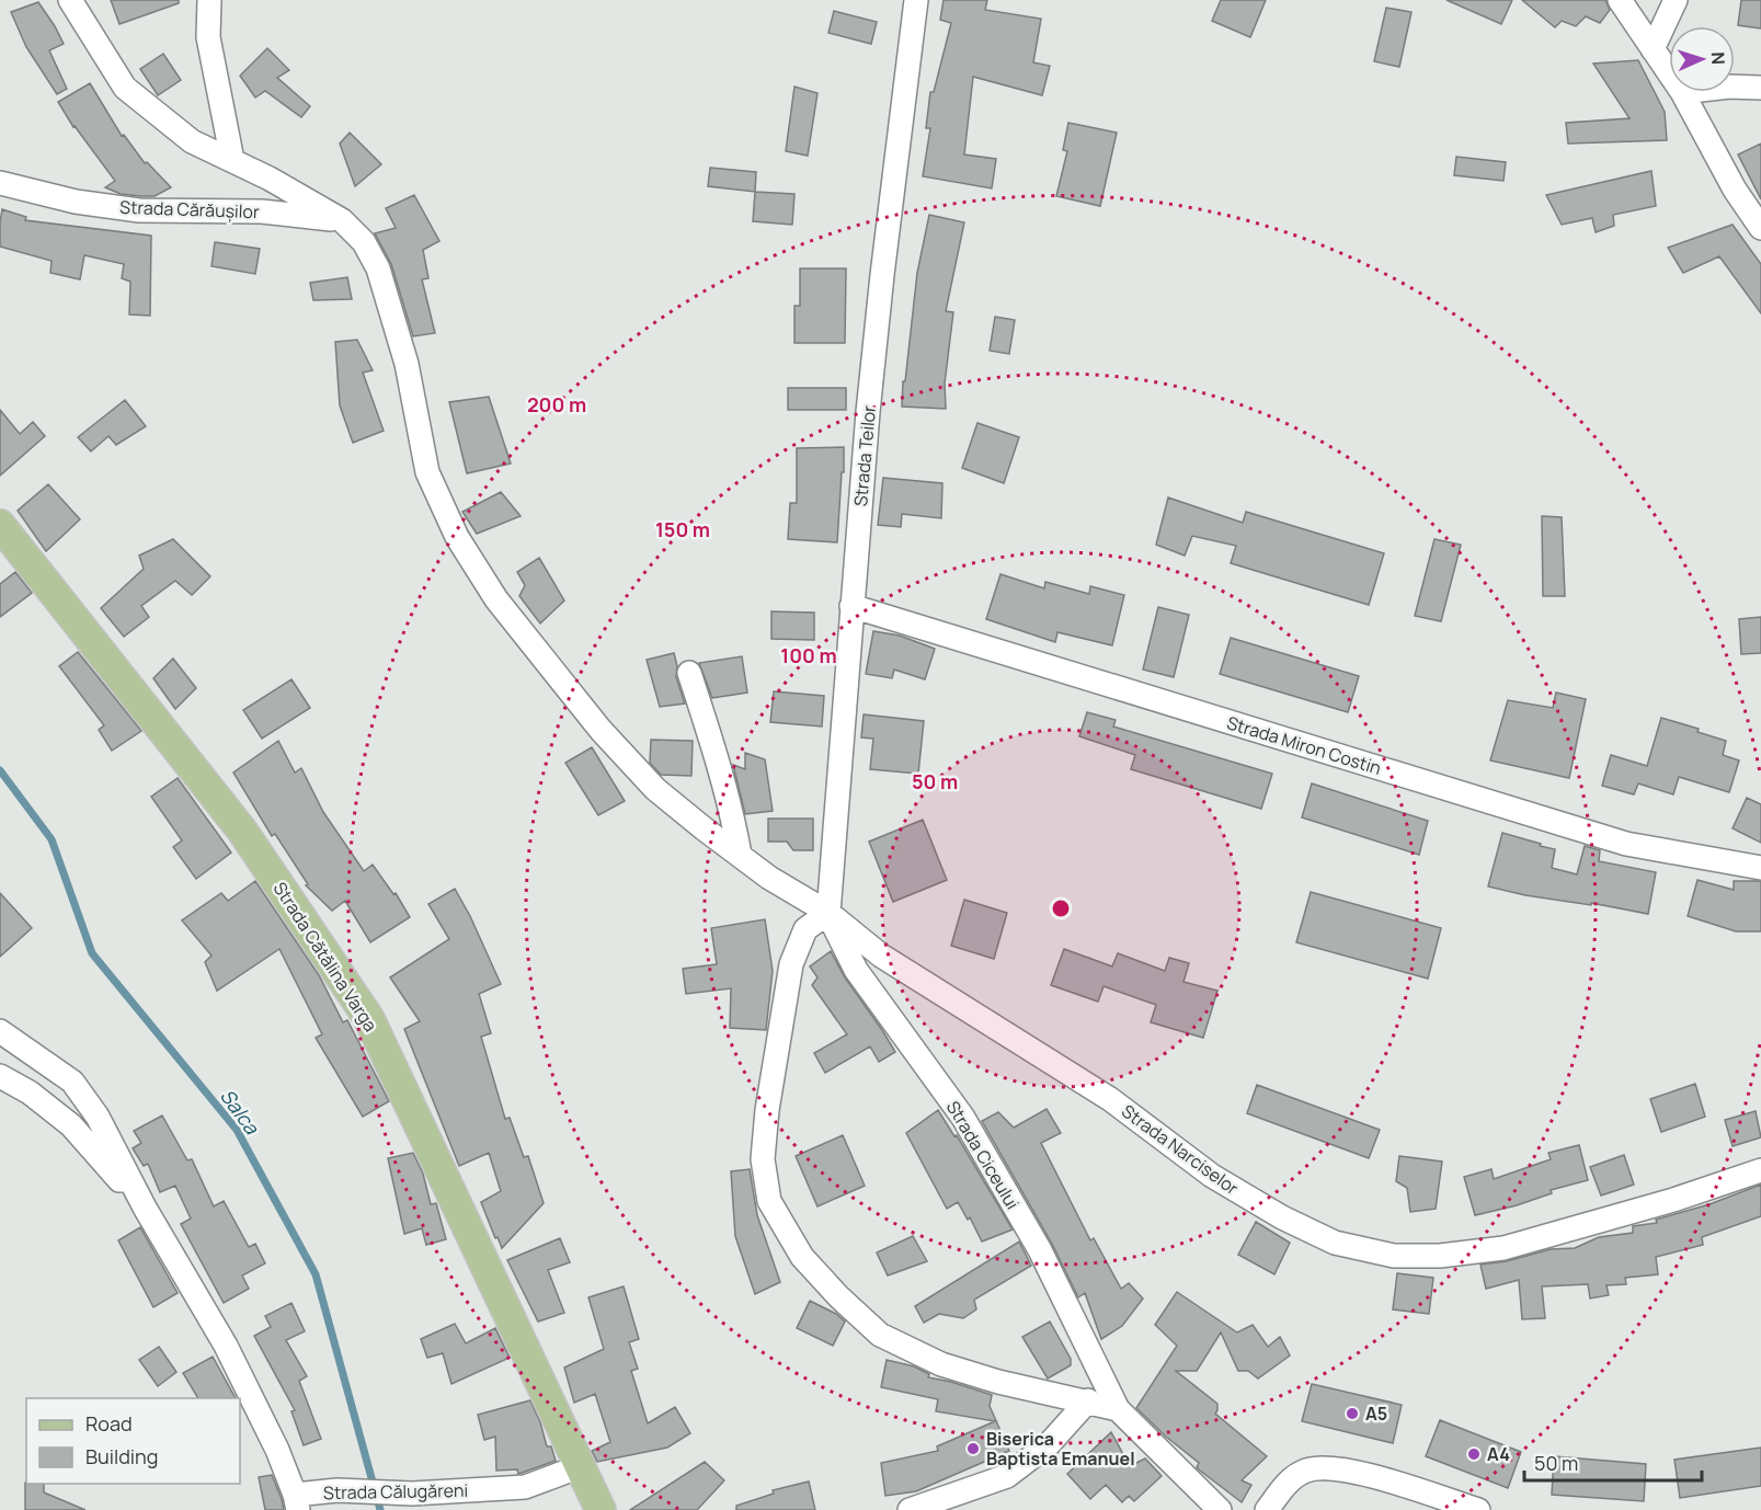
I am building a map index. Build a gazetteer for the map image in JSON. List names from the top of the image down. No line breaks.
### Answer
{"streets":{"main road":["Strada Cătălina Varga"],"street":["Strada Cărăușilor","Strada Teilor","Strada Miron Costin","Strada Narciselor","Strada Ciceului","Strada Călugăreni"]},"crossings":[["Strada Cărăușilor","Strada Narciselor"],["Strada Teilor","Strada Miron Costin"],["Strada Teilor","Strada Narciselor"],["Strada Teilor","Strada Ciceului"],["Strada Cătălina Varga","Strada Călugăreni"],["Strada Narciselor","Strada Ciceului"]],"water":["Salca"],"places":["A5","Biserica Baptista Emanuel","A4"],"legend":["Road","Building"],"scale_bar":"50 m","north":"right","rings":["200 m","150 m","100 m","50 m"]}
